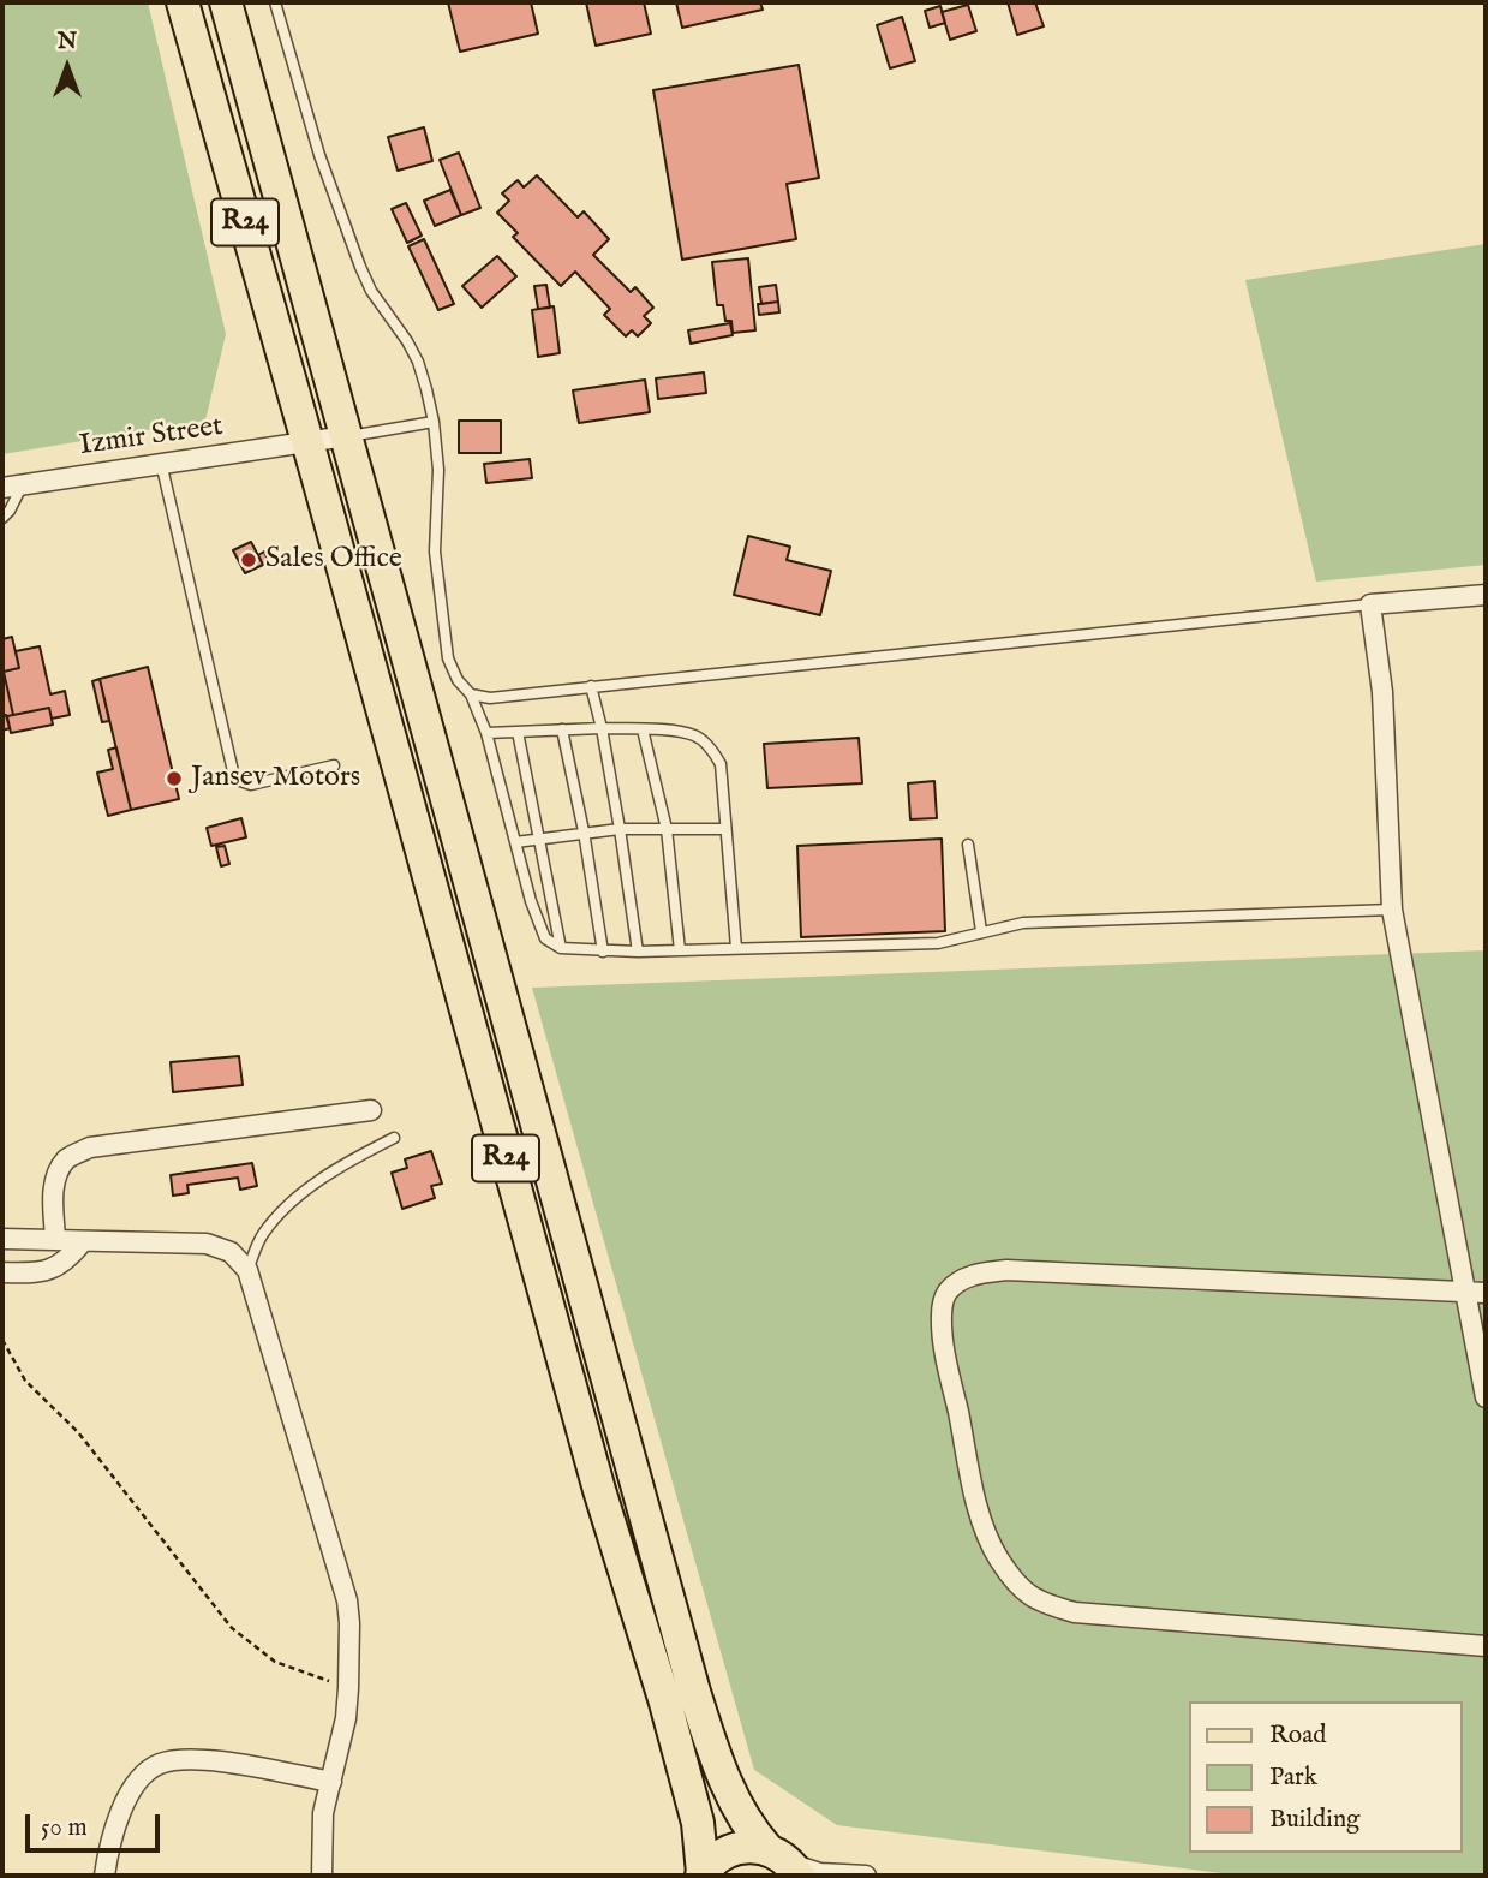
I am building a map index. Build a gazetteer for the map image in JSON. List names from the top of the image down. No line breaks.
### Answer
{"streets":{"main road":["R24"],"street":["Izmir Street"]},"crossings":[["R24","Izmir Street"]],"places":["Sales Office","Jansev Motors"],"legend":["Road","Park","Building"],"scale_bar":"50 m","north":"top"}
